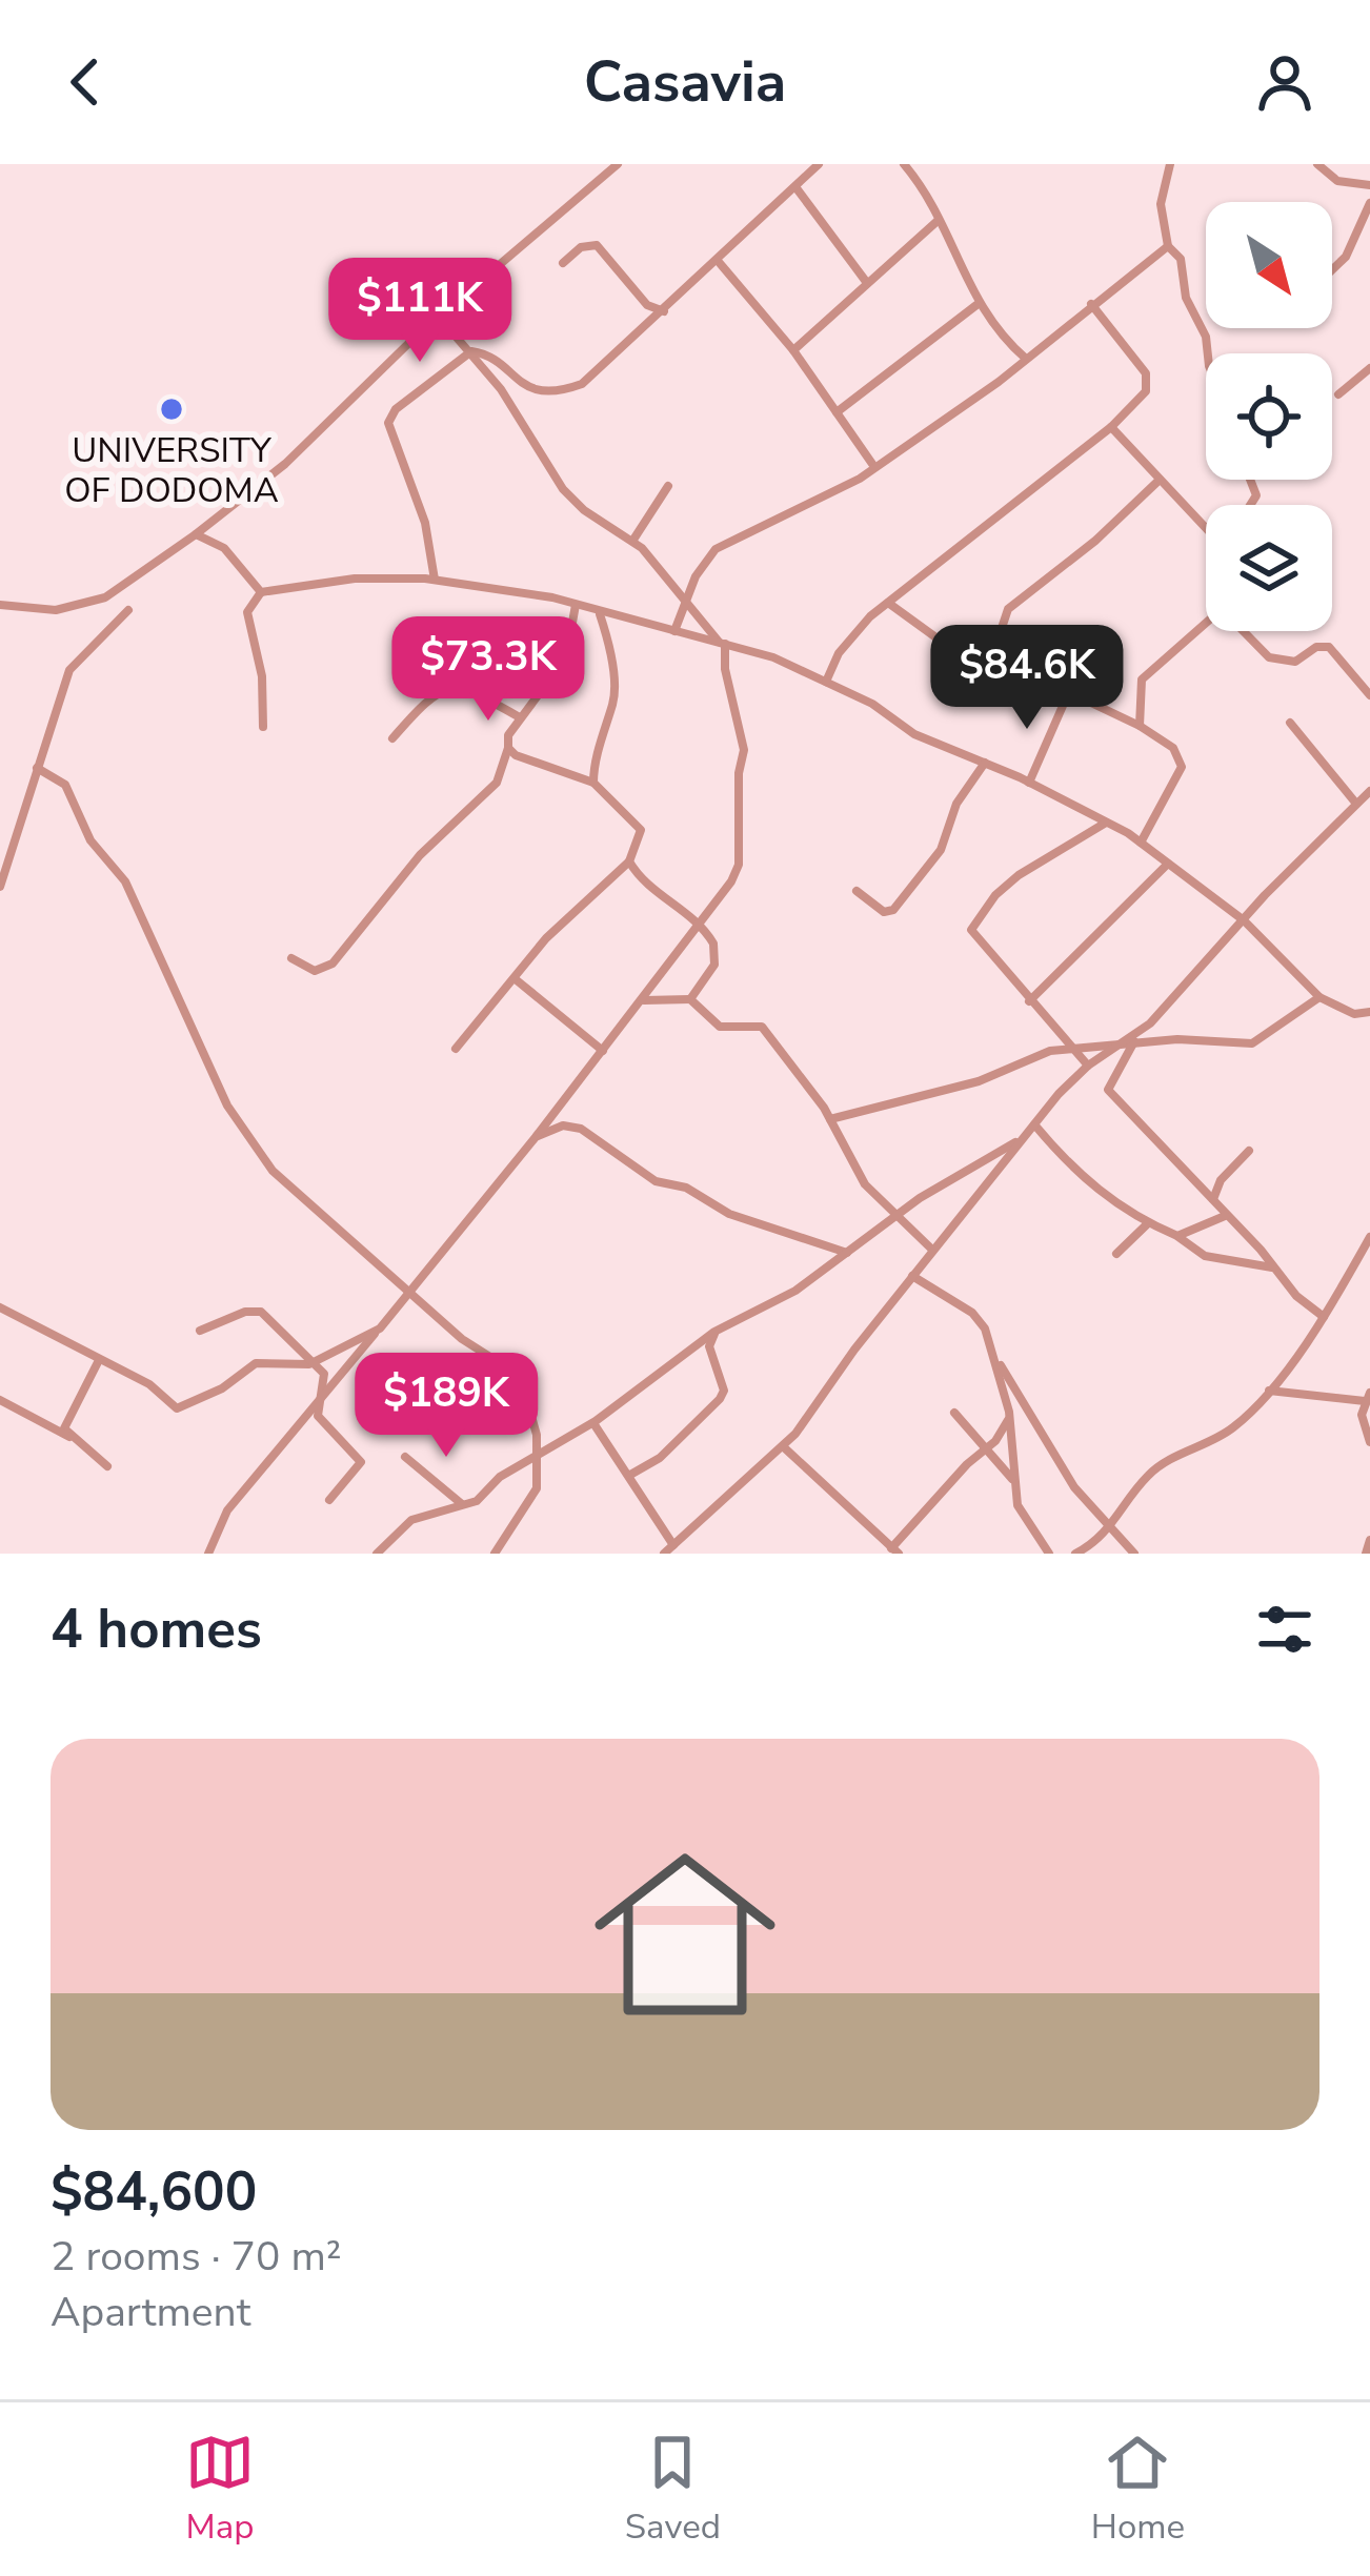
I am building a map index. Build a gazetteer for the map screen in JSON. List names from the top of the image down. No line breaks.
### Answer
{"places":["UNIVERSITY OF DODOMA"],"north":"bottom right","page":{"header":"Casavia","price":["$111K","$73.3K","$84.6K","$189K"],"heading":"4 homes","list":[{"name":"$84,600","note":"2 rooms · 70 m² · Apartment"}],"tabs":["Map","Saved","Home"]}}
